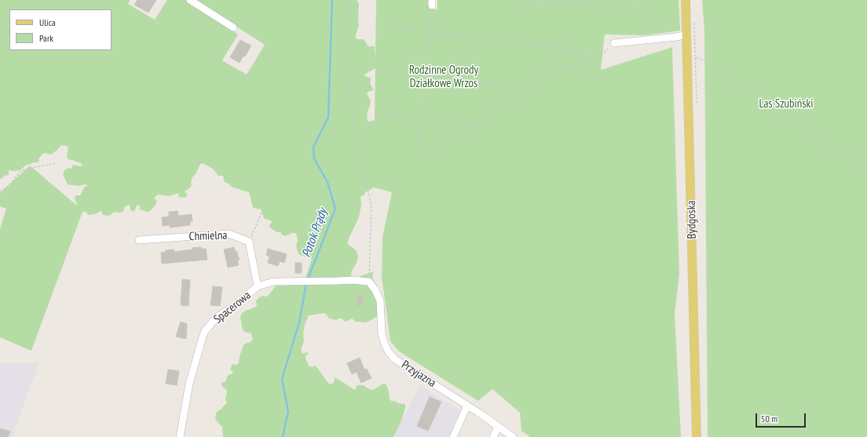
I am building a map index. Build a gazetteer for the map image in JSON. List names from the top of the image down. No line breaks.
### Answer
{"streets":{"main road":["Bydgoska"],"street":["Chmielna","Spacerowa","Przyjazna"]},"crossings":[["Spacerowa","Przyjazna"]],"water":["Potok Prądy"],"parks":["Rodzinne Ogrody Działkowe Wrzos","Las Szubiński"],"legend":["Ulica","Park"],"scale_bar":"50 m"}
